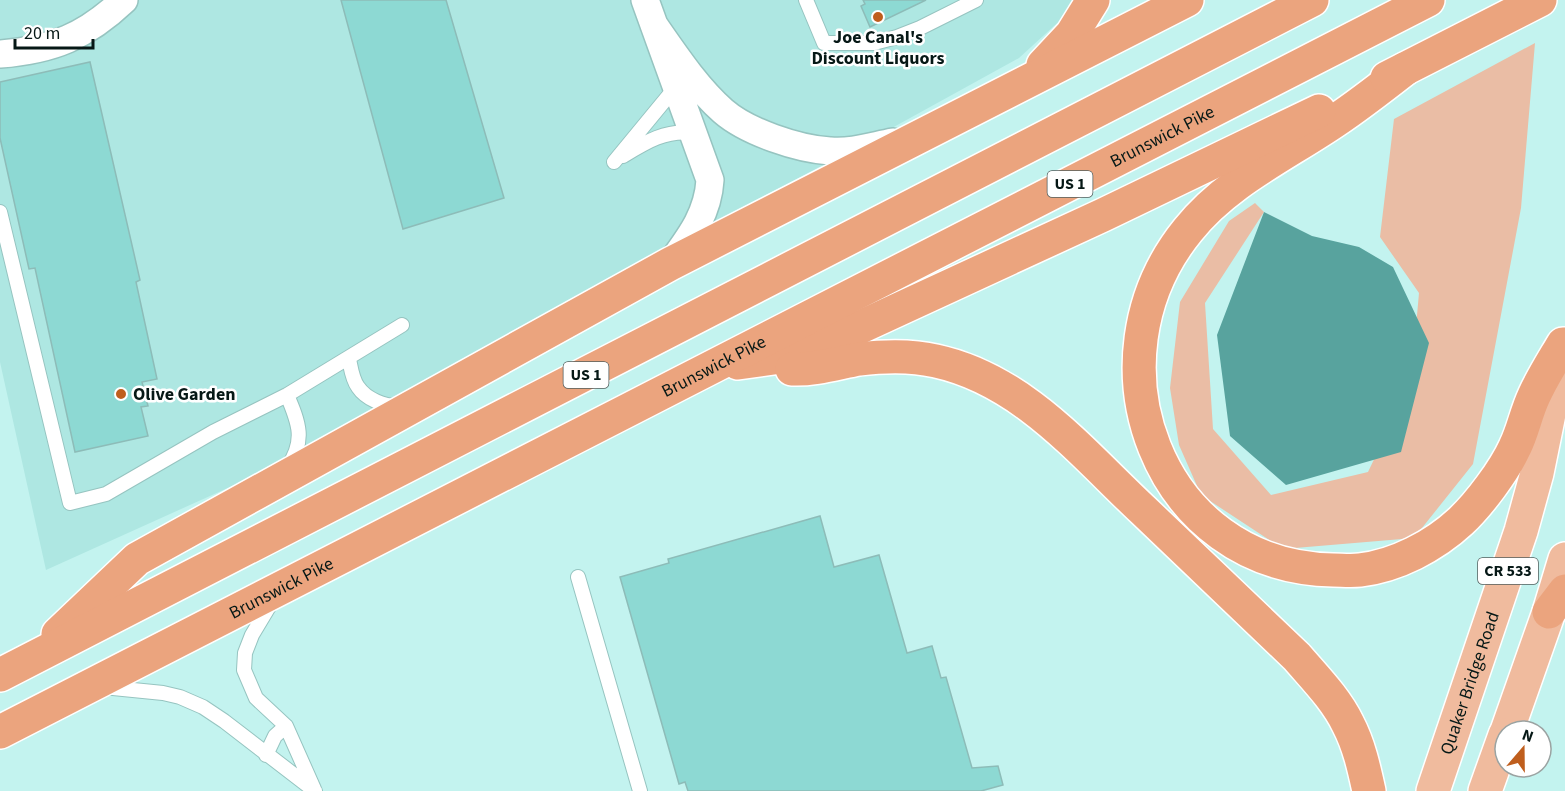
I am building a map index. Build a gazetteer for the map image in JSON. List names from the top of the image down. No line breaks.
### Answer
{"streets":{"highway":["Brunswick Pike","US 1"],"main road":["CR 533","Quaker Bridge Road"]},"places":["Joe Canal's Discount Liquors","Olive Garden"],"scale_bar":"20 m","north":"top"}
